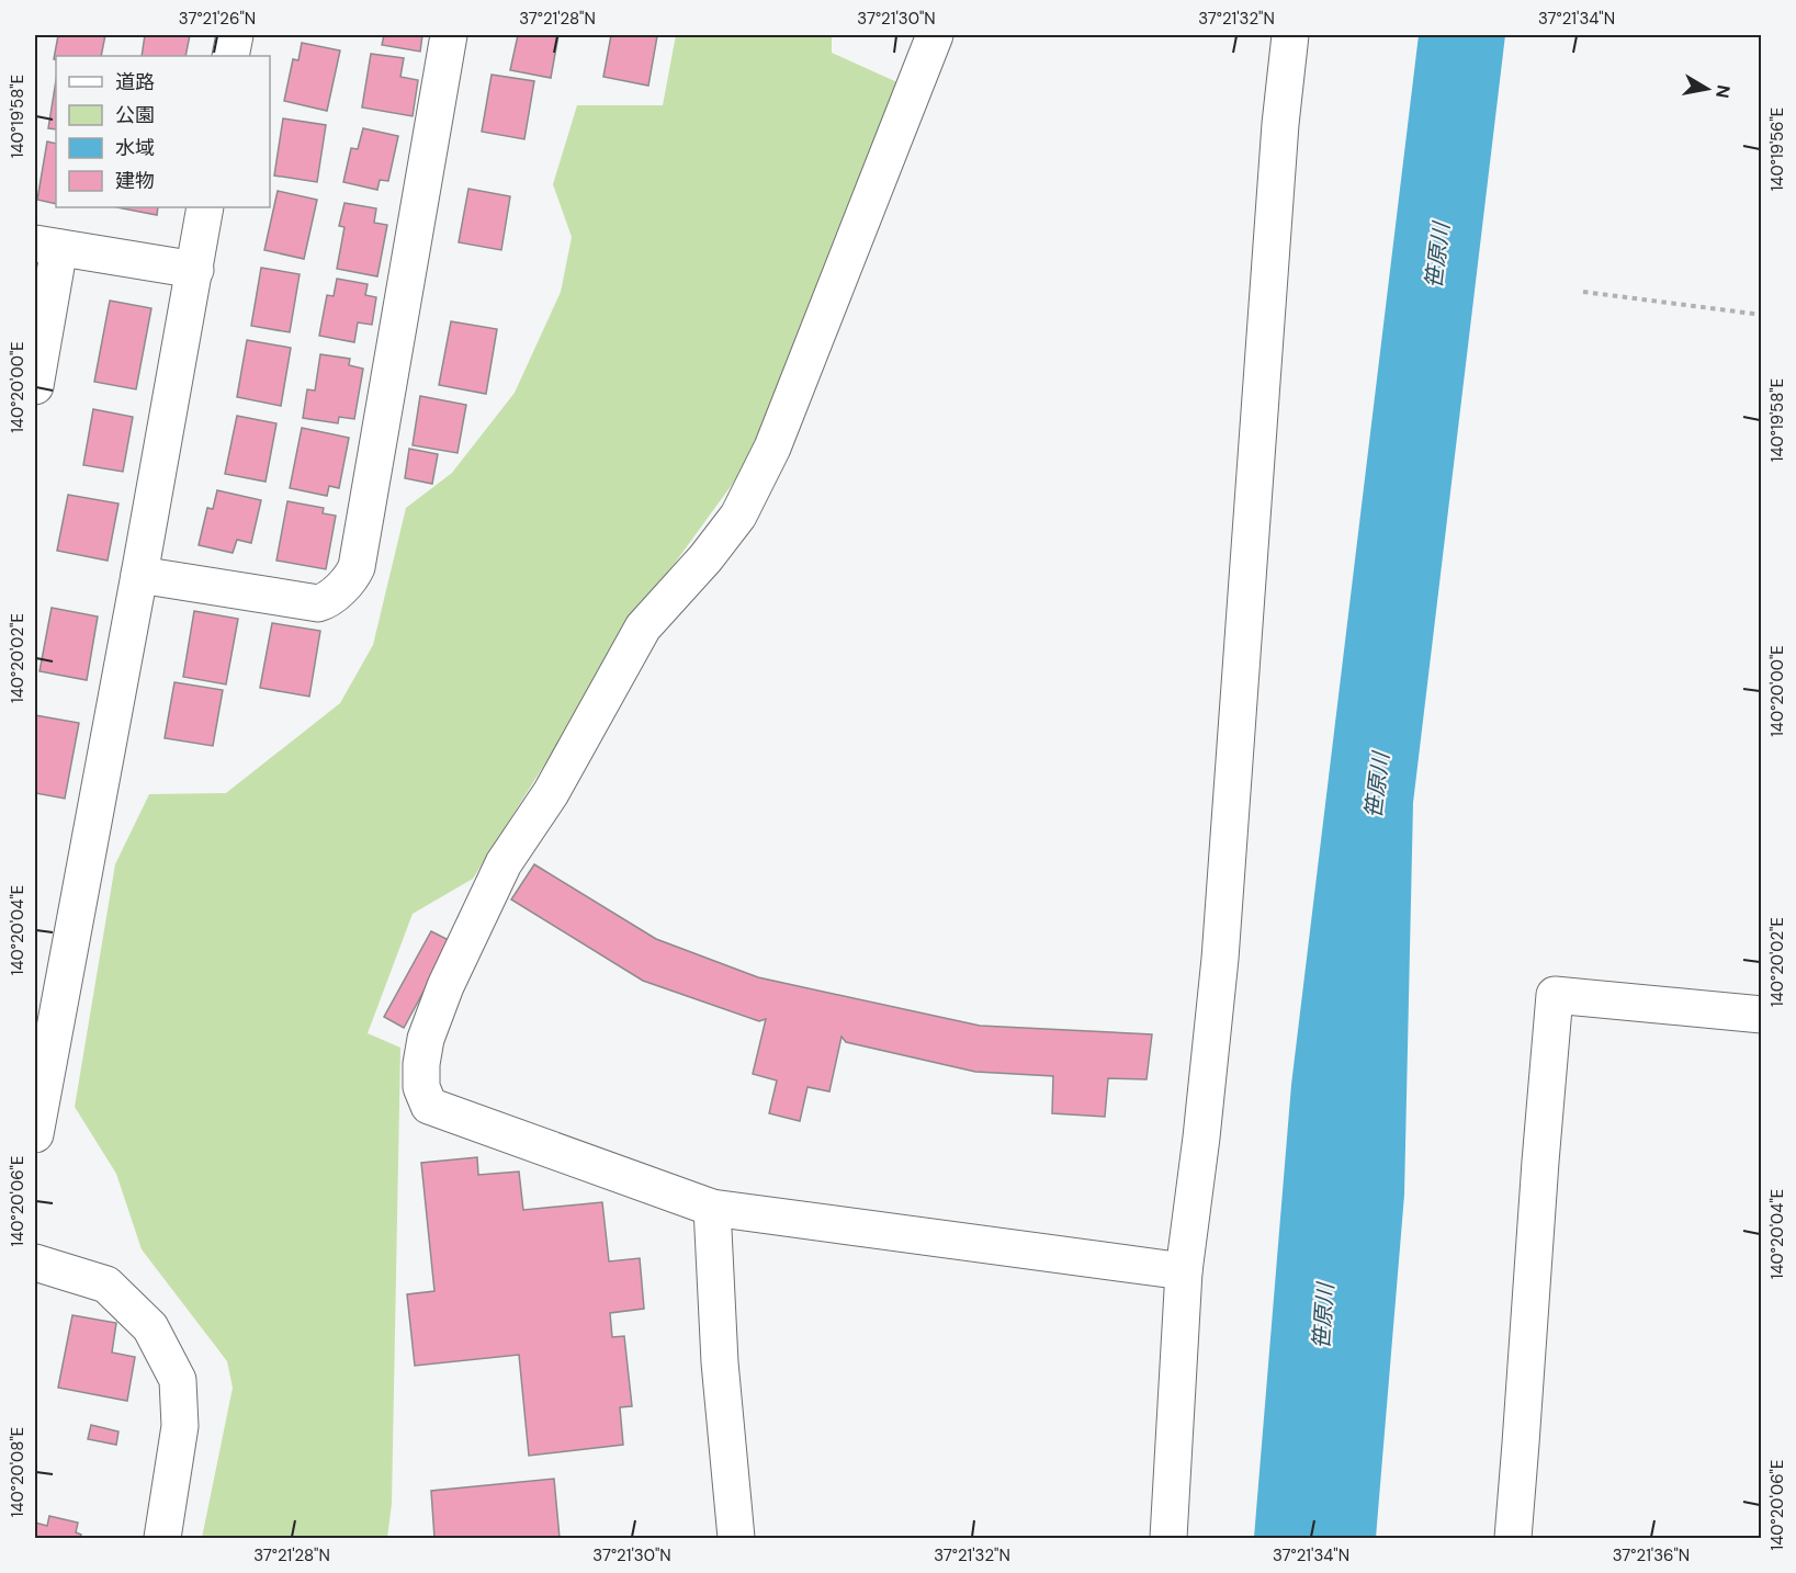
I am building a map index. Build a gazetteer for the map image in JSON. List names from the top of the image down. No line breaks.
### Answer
{"water":["笹原川"],"legend":["道路","公園","水域","建物"],"north":"right","coordinates":["37°21'26\"N","37°21'28\"N","37°21'30\"N","37°21'32\"N","37°21'34\"N","140°19'58\"E","140°19'56\"E","140°20'00\"E","140°20'02\"E","140°20'04\"E","140°20'06\"E","140°20'08\"E","37°21'36\"N"]}
